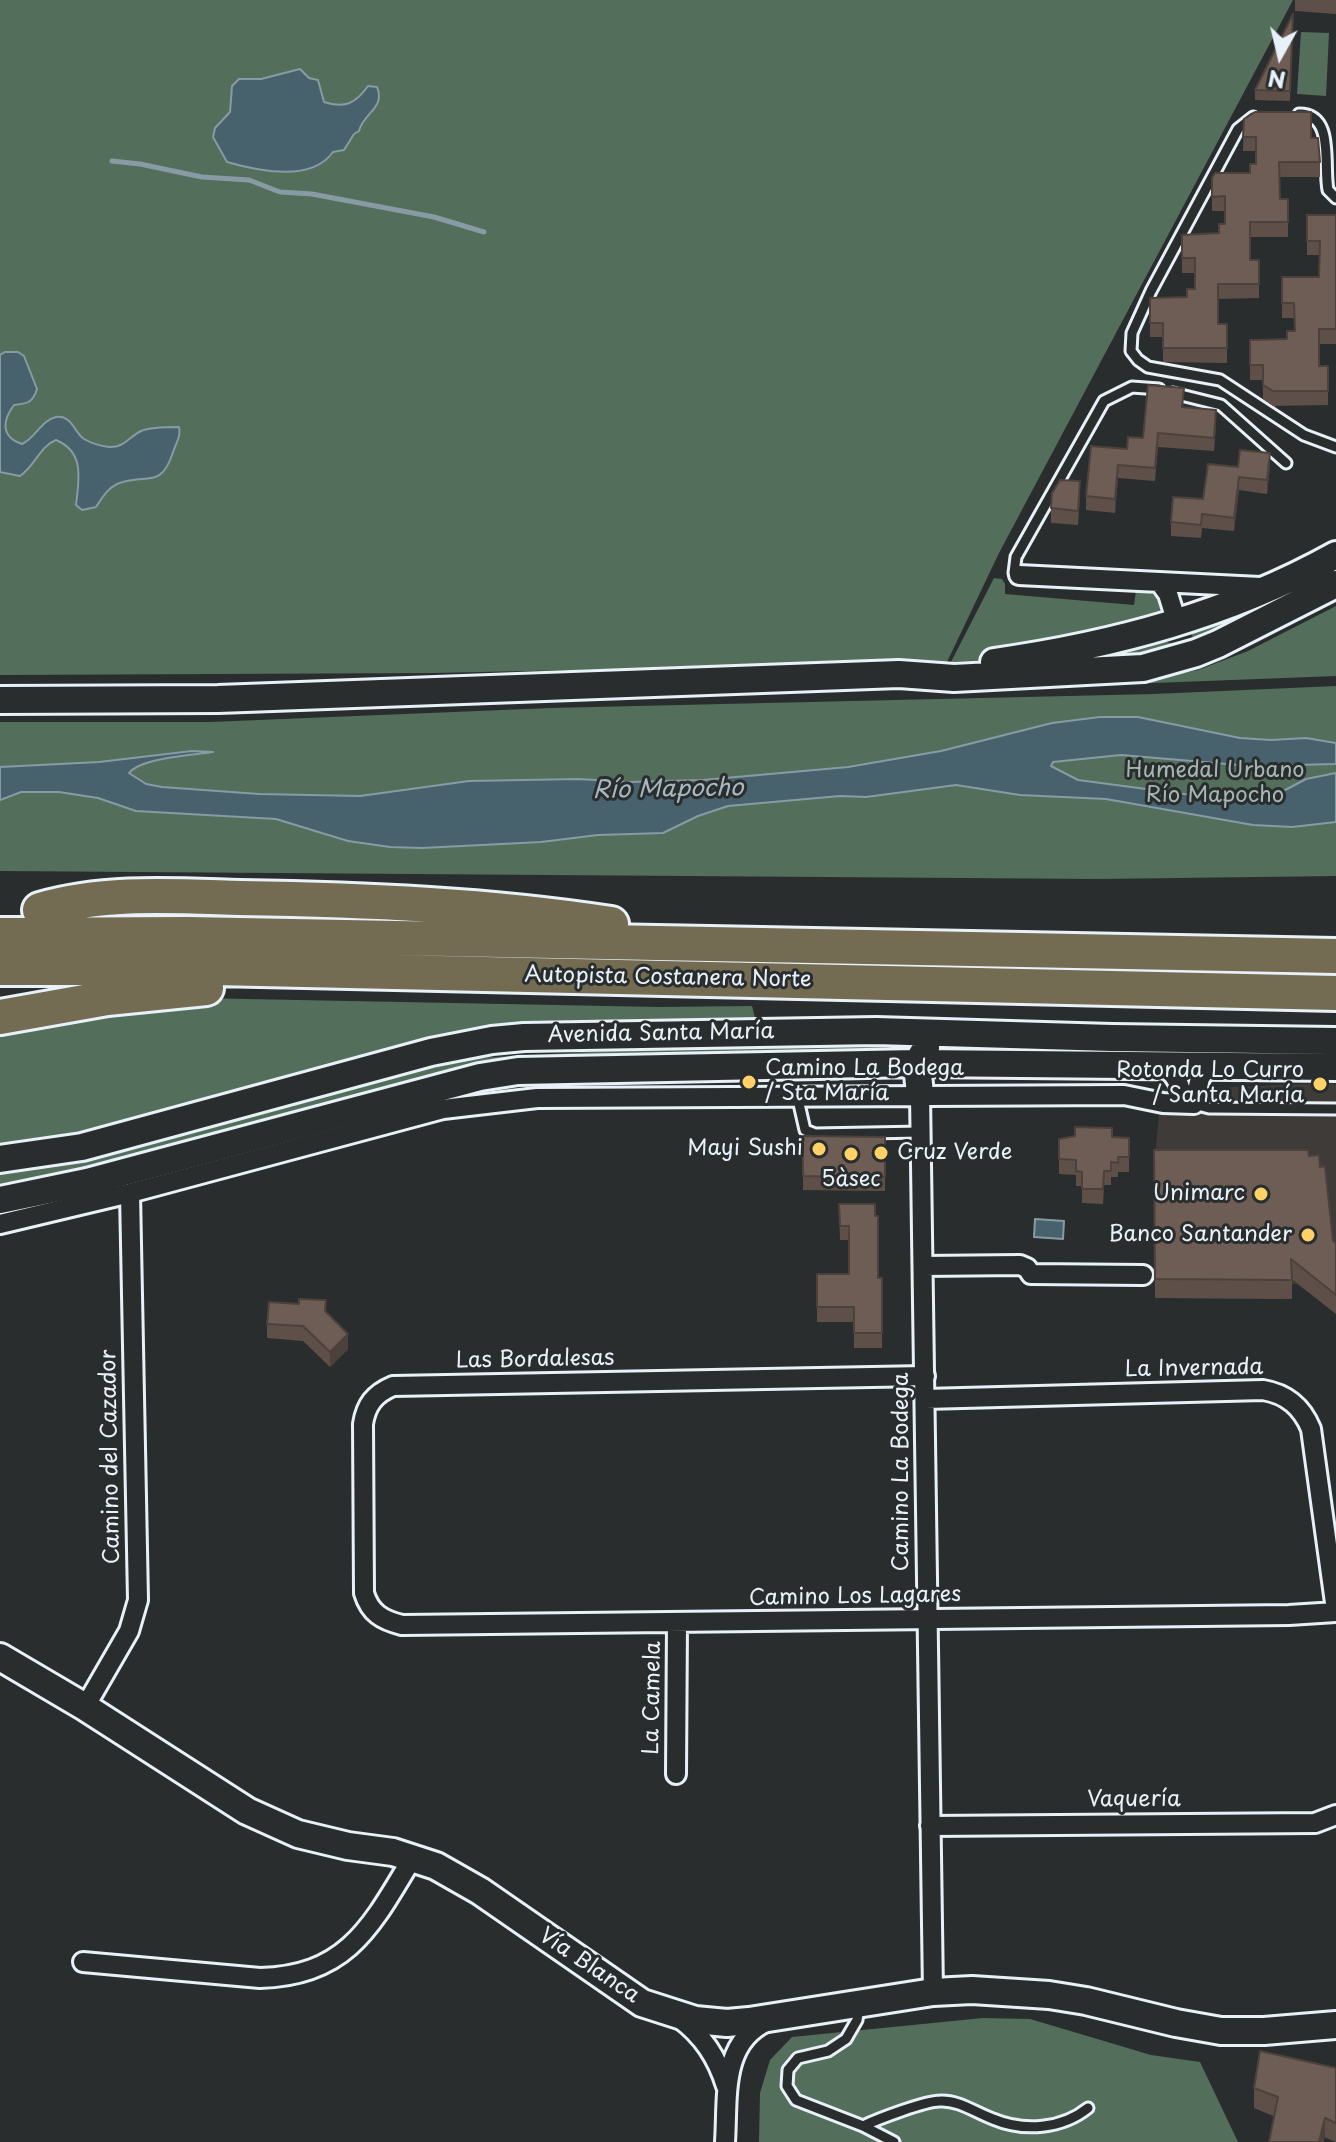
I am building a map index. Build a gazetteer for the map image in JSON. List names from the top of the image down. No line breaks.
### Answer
{"streets":{"highway":["Autopista Costanera Norte"],"main road":["Avenida Santa María","Vía Blanca"],"street":["Las Bordalesas","La Invernada","Camino del Cazador","Camino La Bodega","Camino Los Lagares","La Camela","Vaquería"]},"crossings":[["Las Bordalesas","Camino La Bodega"],["Las Bordalesas","Camino Los Lagares"],["La Invernada","Camino La Bodega"],["La Invernada","Camino Los Lagares"],["Camino del Cazador","Vía Blanca"],["Camino La Bodega","Camino Los Lagares"],["Camino La Bodega","Vaquería"],["Camino La Bodega","Vía Blanca"],["Camino Los Lagares","La Camela"]],"water":["Río Mapocho"],"parks":["Humedal Urbano Río Mapocho"],"places":["Camino La Bodega / Sta María","Rotonda Lo Curro / Santa María","Mayi Sushi","Cruz Verde","5àsec","Unimarc","Banco Santander"],"north":"bottom"}
